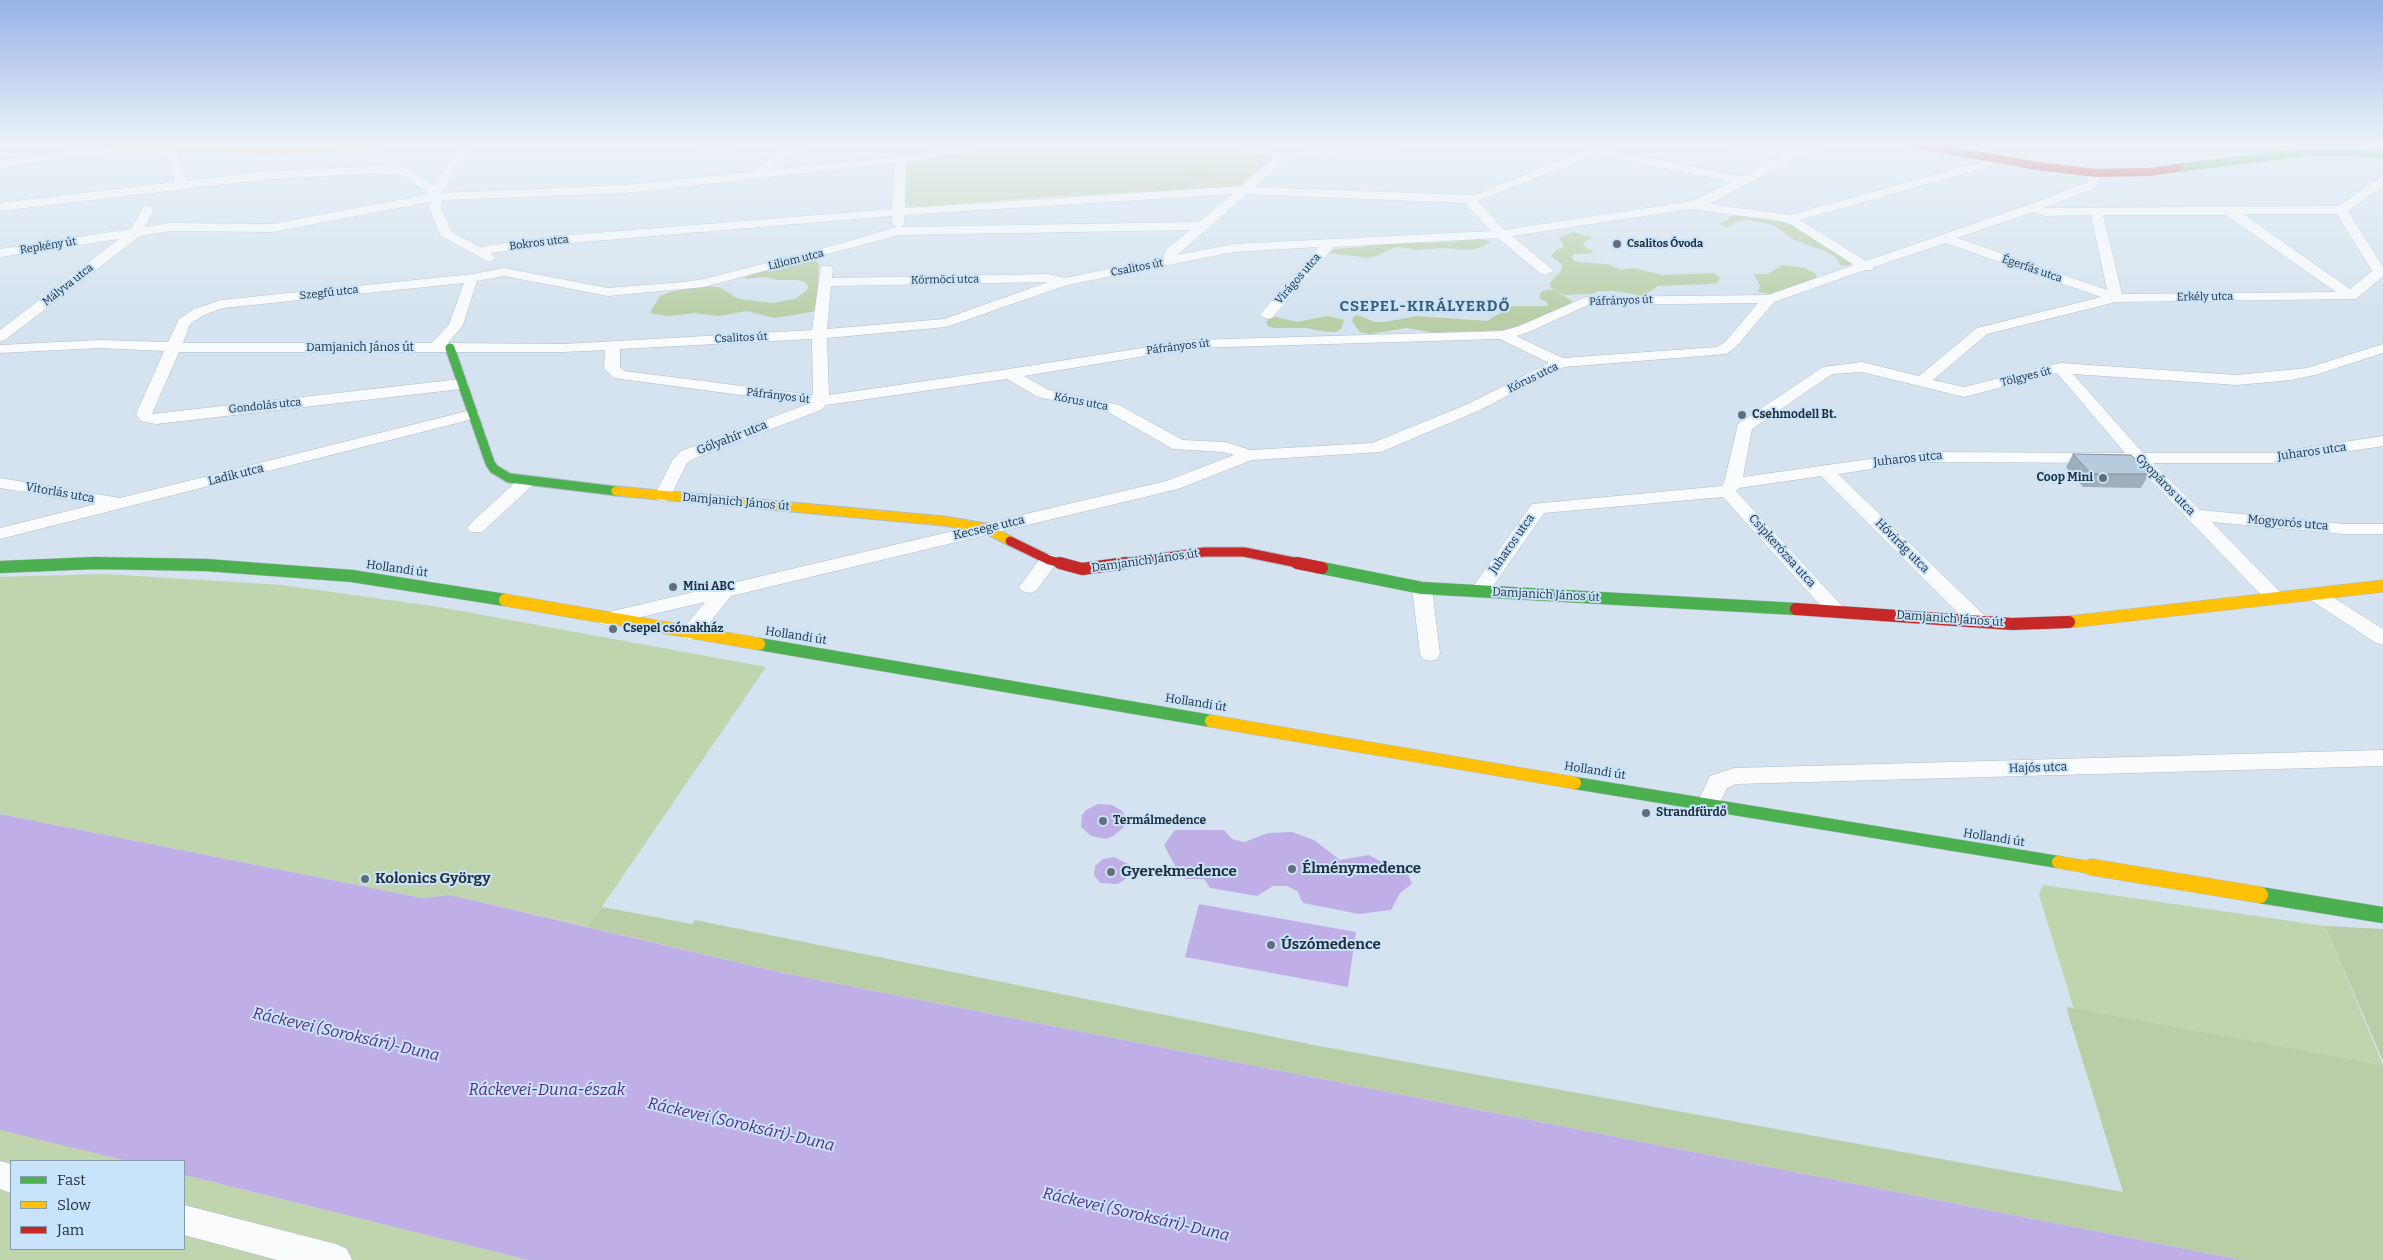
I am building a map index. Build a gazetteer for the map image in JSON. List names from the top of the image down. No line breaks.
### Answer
{"streets":{"street":["Bokros utca","Repkény út","Liliom utca","Csalitos út","Égerfás utca","Virágos utca","Körmöci utca","Mályva utca","Szegfű utca","Erkély utca","Páfrányos út","Damjanich János út","Tölgyes út","Kórus utca","Gondolás utca","Gólyahír utca","Juharos utca","Ladik utca","Gyopáros utca","Vitorlás utca","Mogyorós utca","Kecsege utca","Hóvirág utca","Csipkerózsa utca","Hollandi út","Hajós utca"]},"crossings":[["Repkény út","Mályva utca"],["Liliom utca","Szegfű utca"],["Csalitos út","Virágos utca"],["Csalitos út","Körmöci utca"],["Csalitos út","Páfrányos út"],["Csalitos út","Damjanich János út"],["Égerfás utca","Erkély utca"],["Szegfű utca","Damjanich János út"],["Szegfű utca","Gondolás utca"],["Erkély utca","Tölgyes út"],["Páfrányos út","Kórus utca"],["Páfrányos út","Gólyahír utca"],["Damjanich János út","Gondolás utca"],["Damjanich János út","Gólyahír utca"],["Damjanich János út","Juharos utca"],["Damjanich János út","Ladik utca"],["Damjanich János út","Gyopáros utca"],["Damjanich János út","Kecsege utca"],["Damjanich János út","Hóvirág utca"],["Damjanich János út","Csipkerózsa utca"],["Tölgyes út","Juharos utca"],["Tölgyes út","Gyopáros utca"],["Tölgyes út","Csipkerózsa utca"],["Kórus utca","Kecsege utca"],["Juharos utca","Gyopáros utca"],["Juharos utca","Hóvirág utca"],["Juharos utca","Csipkerózsa utca"],["Ladik utca","Vitorlás utca"],["Gyopáros utca","Mogyorós utca"],["Kecsege utca","Hollandi út"],["Hollandi út","Hajós utca"]],"districts":["CSEPEL-KIRÁLYERDŐ"],"water":["Ráckevei (Soroksári)-Duna","Ráckevei-Duna-észak"],"places":["Csalitos Óvoda","Csehmodell Bt.","Coop Mini","Mini ABC","Csepel csónakház","Strandfürdő","Termálmedence","Élménymedence","Gyerekmedence","Kolonics György","Úszómedence"],"legend":["Fast","Slow","Jam"]}
